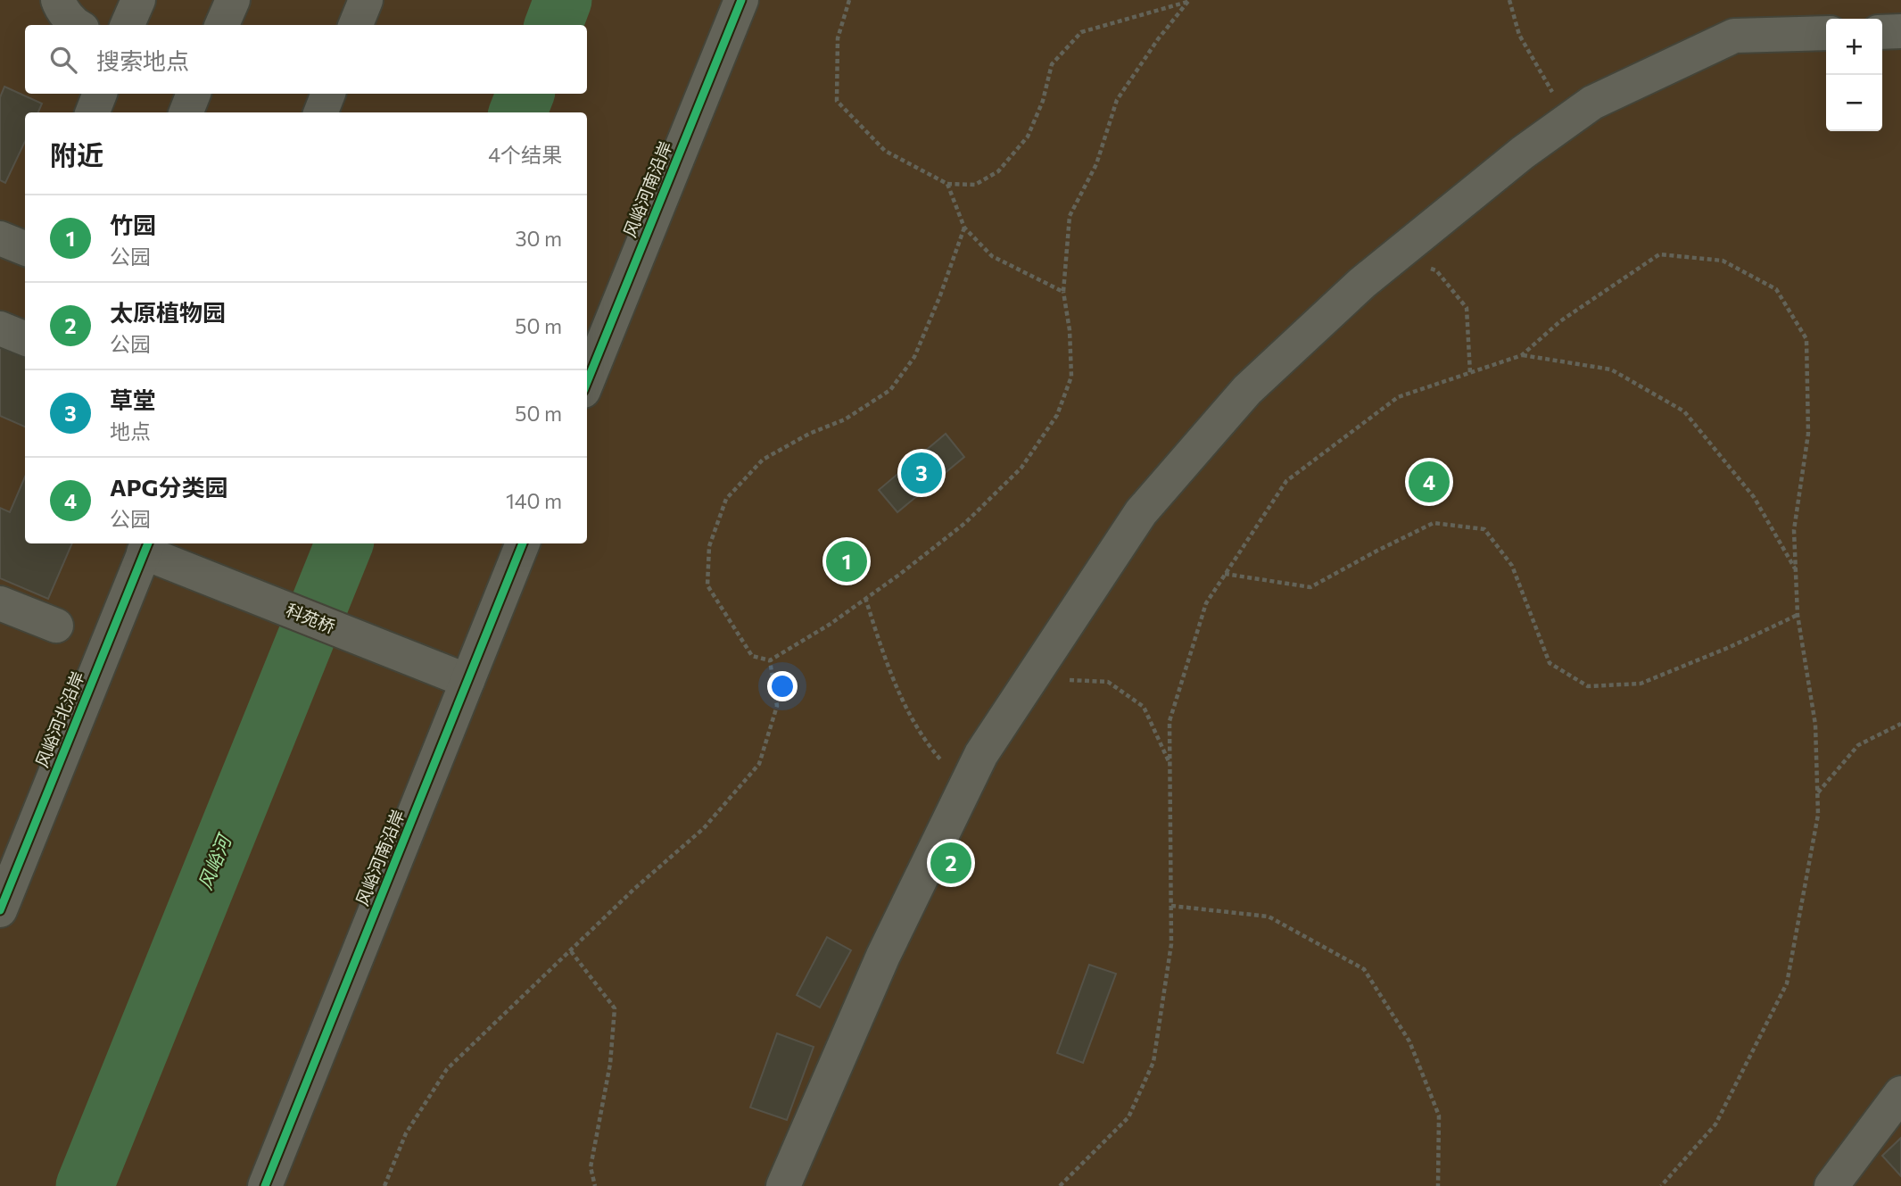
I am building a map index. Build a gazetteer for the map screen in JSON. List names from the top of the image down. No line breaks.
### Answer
{"streets":{"street":["风峪河南沿岸","科苑桥","风峪河北沿岸"]},"crossings":[["风峪河南沿岸","科苑桥"],["科苑桥","风峪河北沿岸"]],"water":["风峪河"],"page":{"map_buttons":["+","−"],"search":"搜索地点","heading":["附近","4个结果"],"list":[{"mark":"1","name":"竹园","note":"公园","value":"30 m"},{"mark":"2","name":"太原植物园","note":"公园","value":"50 m"},{"mark":"3","name":"草堂","note":"地点","value":"50 m"},{"mark":"4","name":"APG分类园","note":"公园","value":"140 m"}],"pins":["3","4","1","2"]}}
